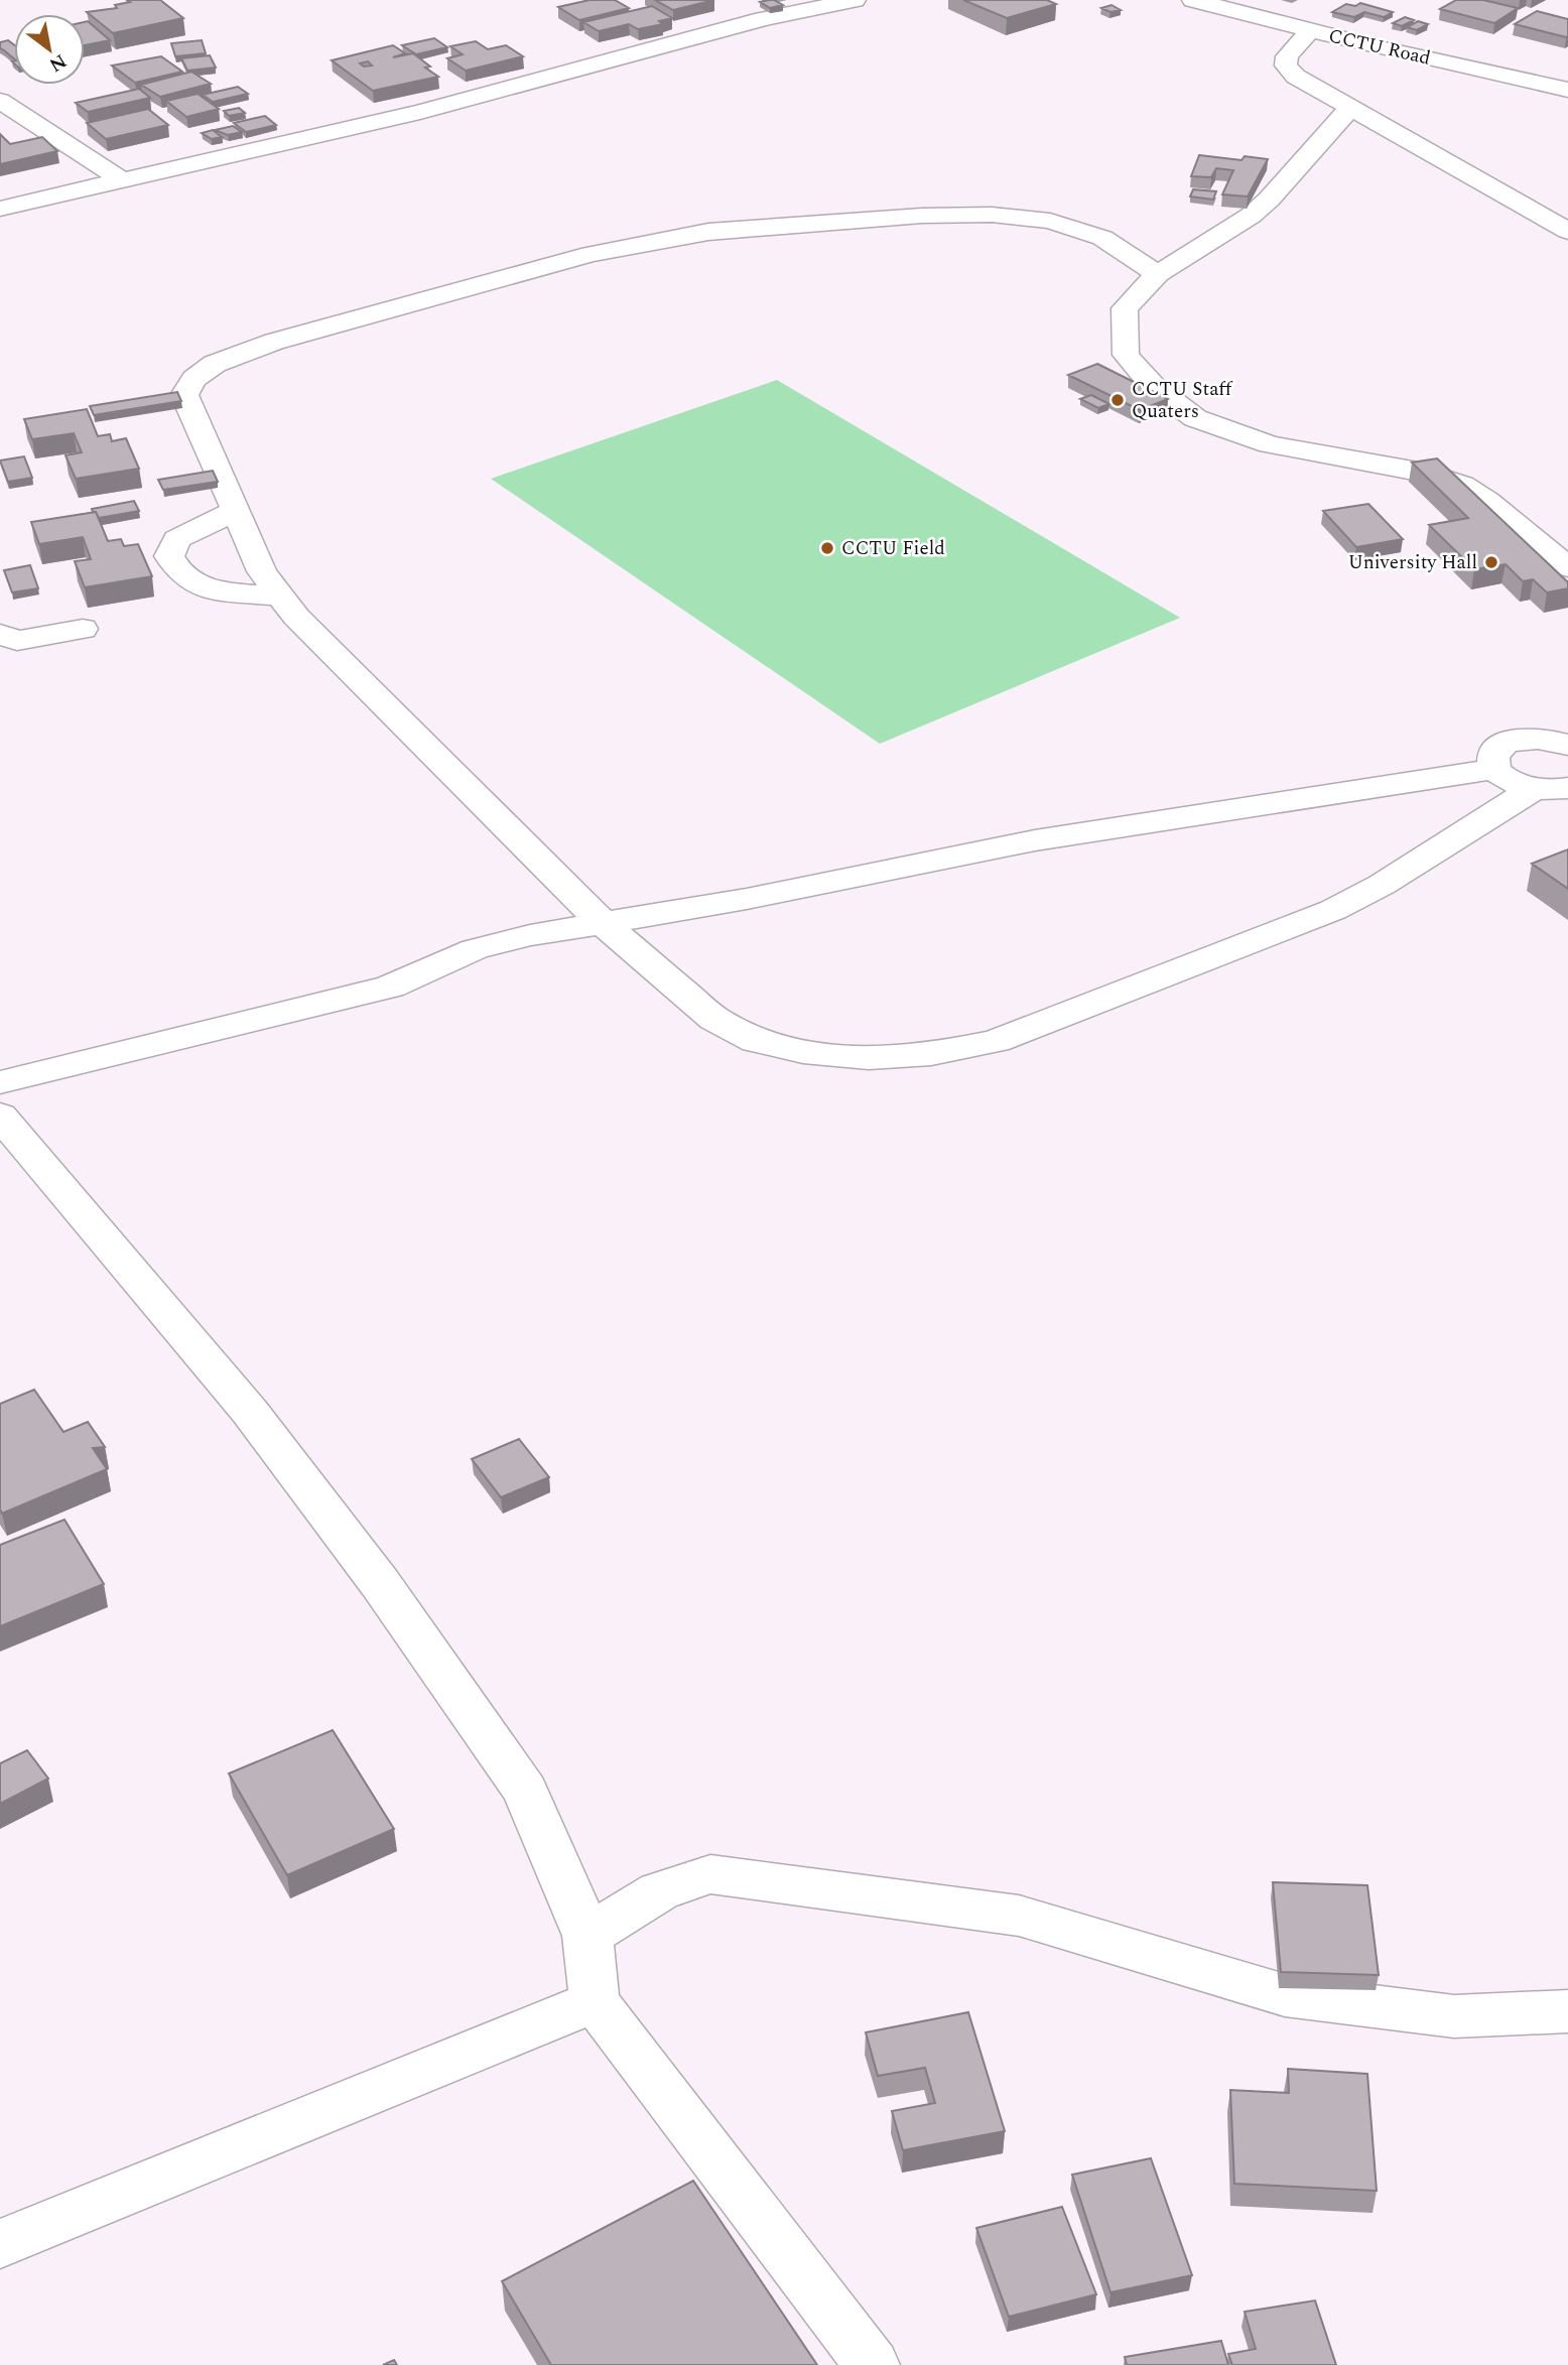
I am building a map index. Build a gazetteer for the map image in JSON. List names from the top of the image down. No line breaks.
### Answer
{"streets":{"street":["CCTU Road"]},"places":["CCTU Staff Quaters","CCTU Field","University Hall"],"north":"bottom right"}
